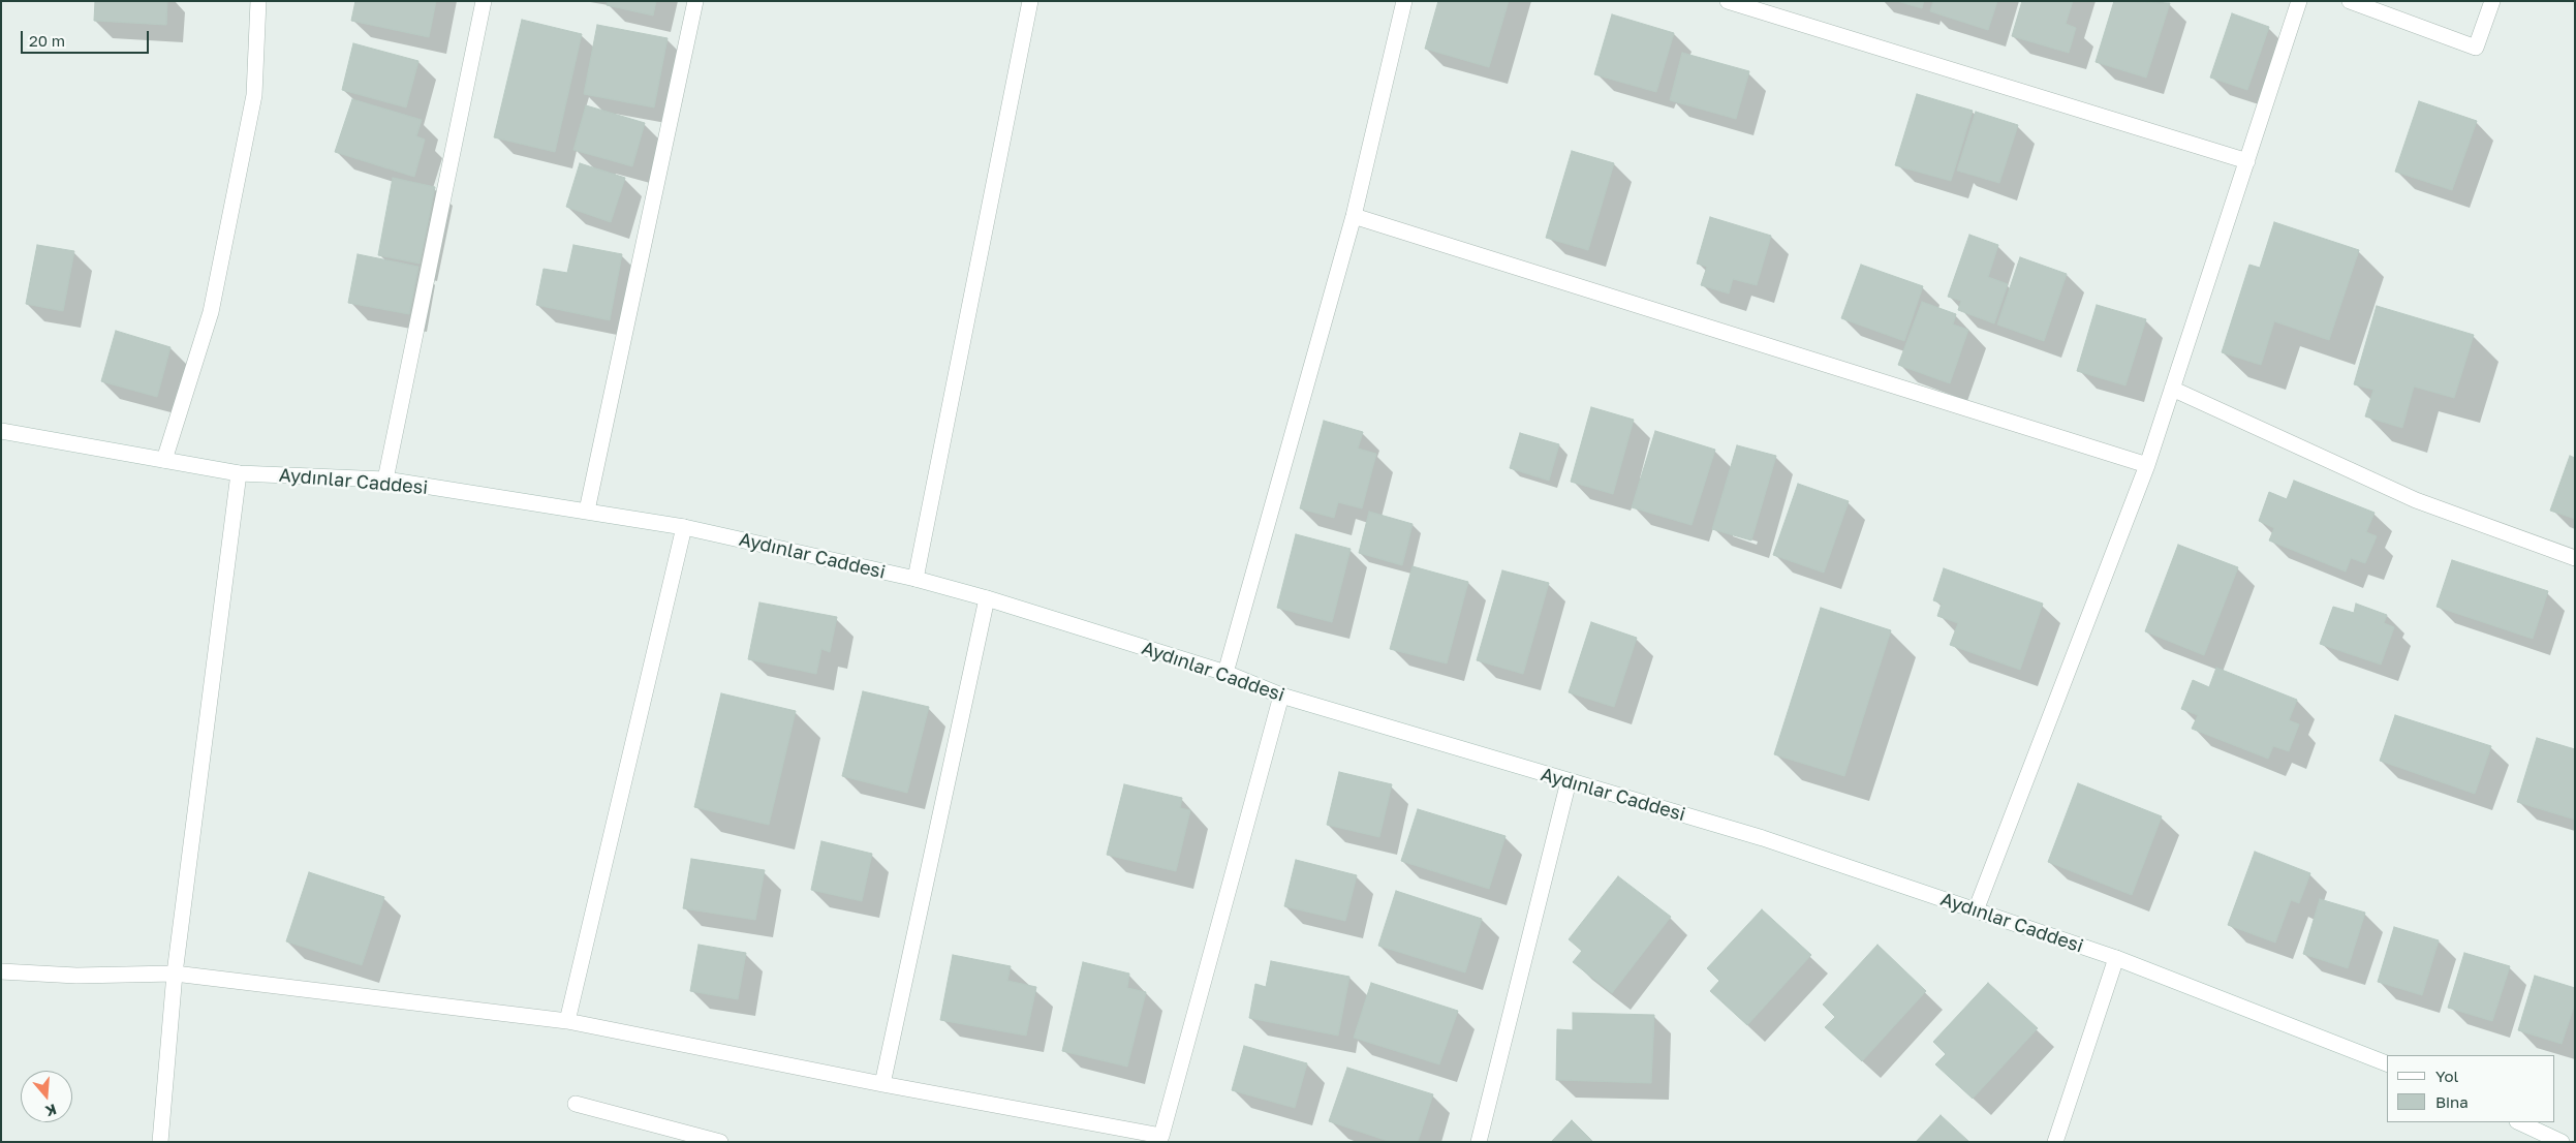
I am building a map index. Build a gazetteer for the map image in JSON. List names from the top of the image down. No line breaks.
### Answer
{"streets":{"street":["Aydınlar Caddesi"]},"legend":["Yol","Bina"],"scale_bar":"20 m","north":"bottom"}
